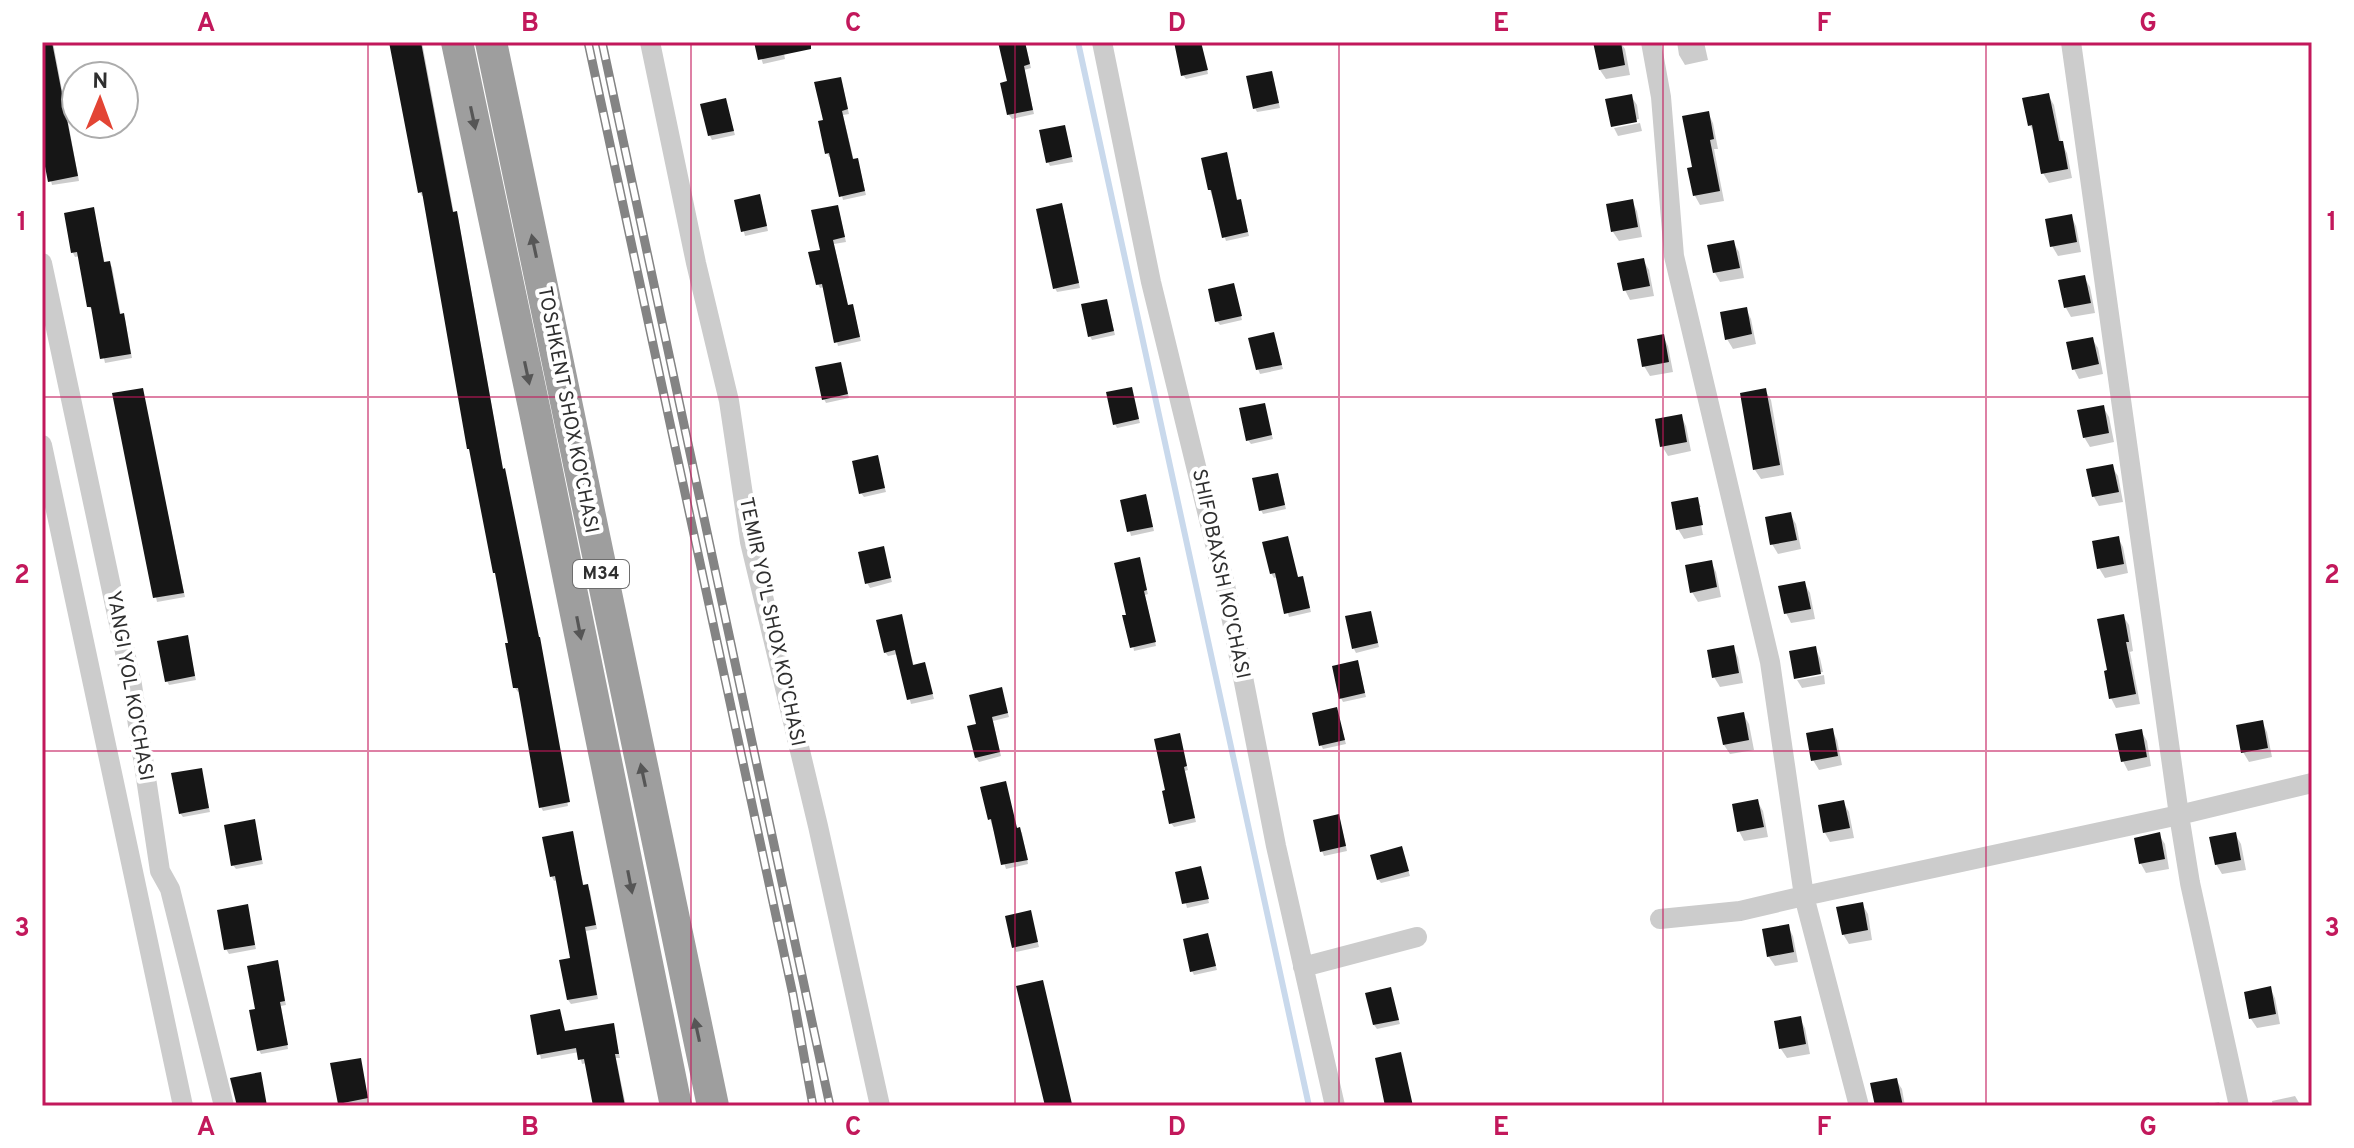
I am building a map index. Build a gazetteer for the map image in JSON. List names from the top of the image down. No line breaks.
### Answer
{"streets":{"highway":["TOSHKENT SHOX KO'CHASI","M34"],"street":["SHIFOBAXSH KO'CHASI","TEMIR YO'L SHOX KO'CHASI","YANGI YOL KO'CHASI"]},"north":"top","grid":{"columns":["A","B","C","D","E","F","G"],"rows":["1","2","3"]}}
